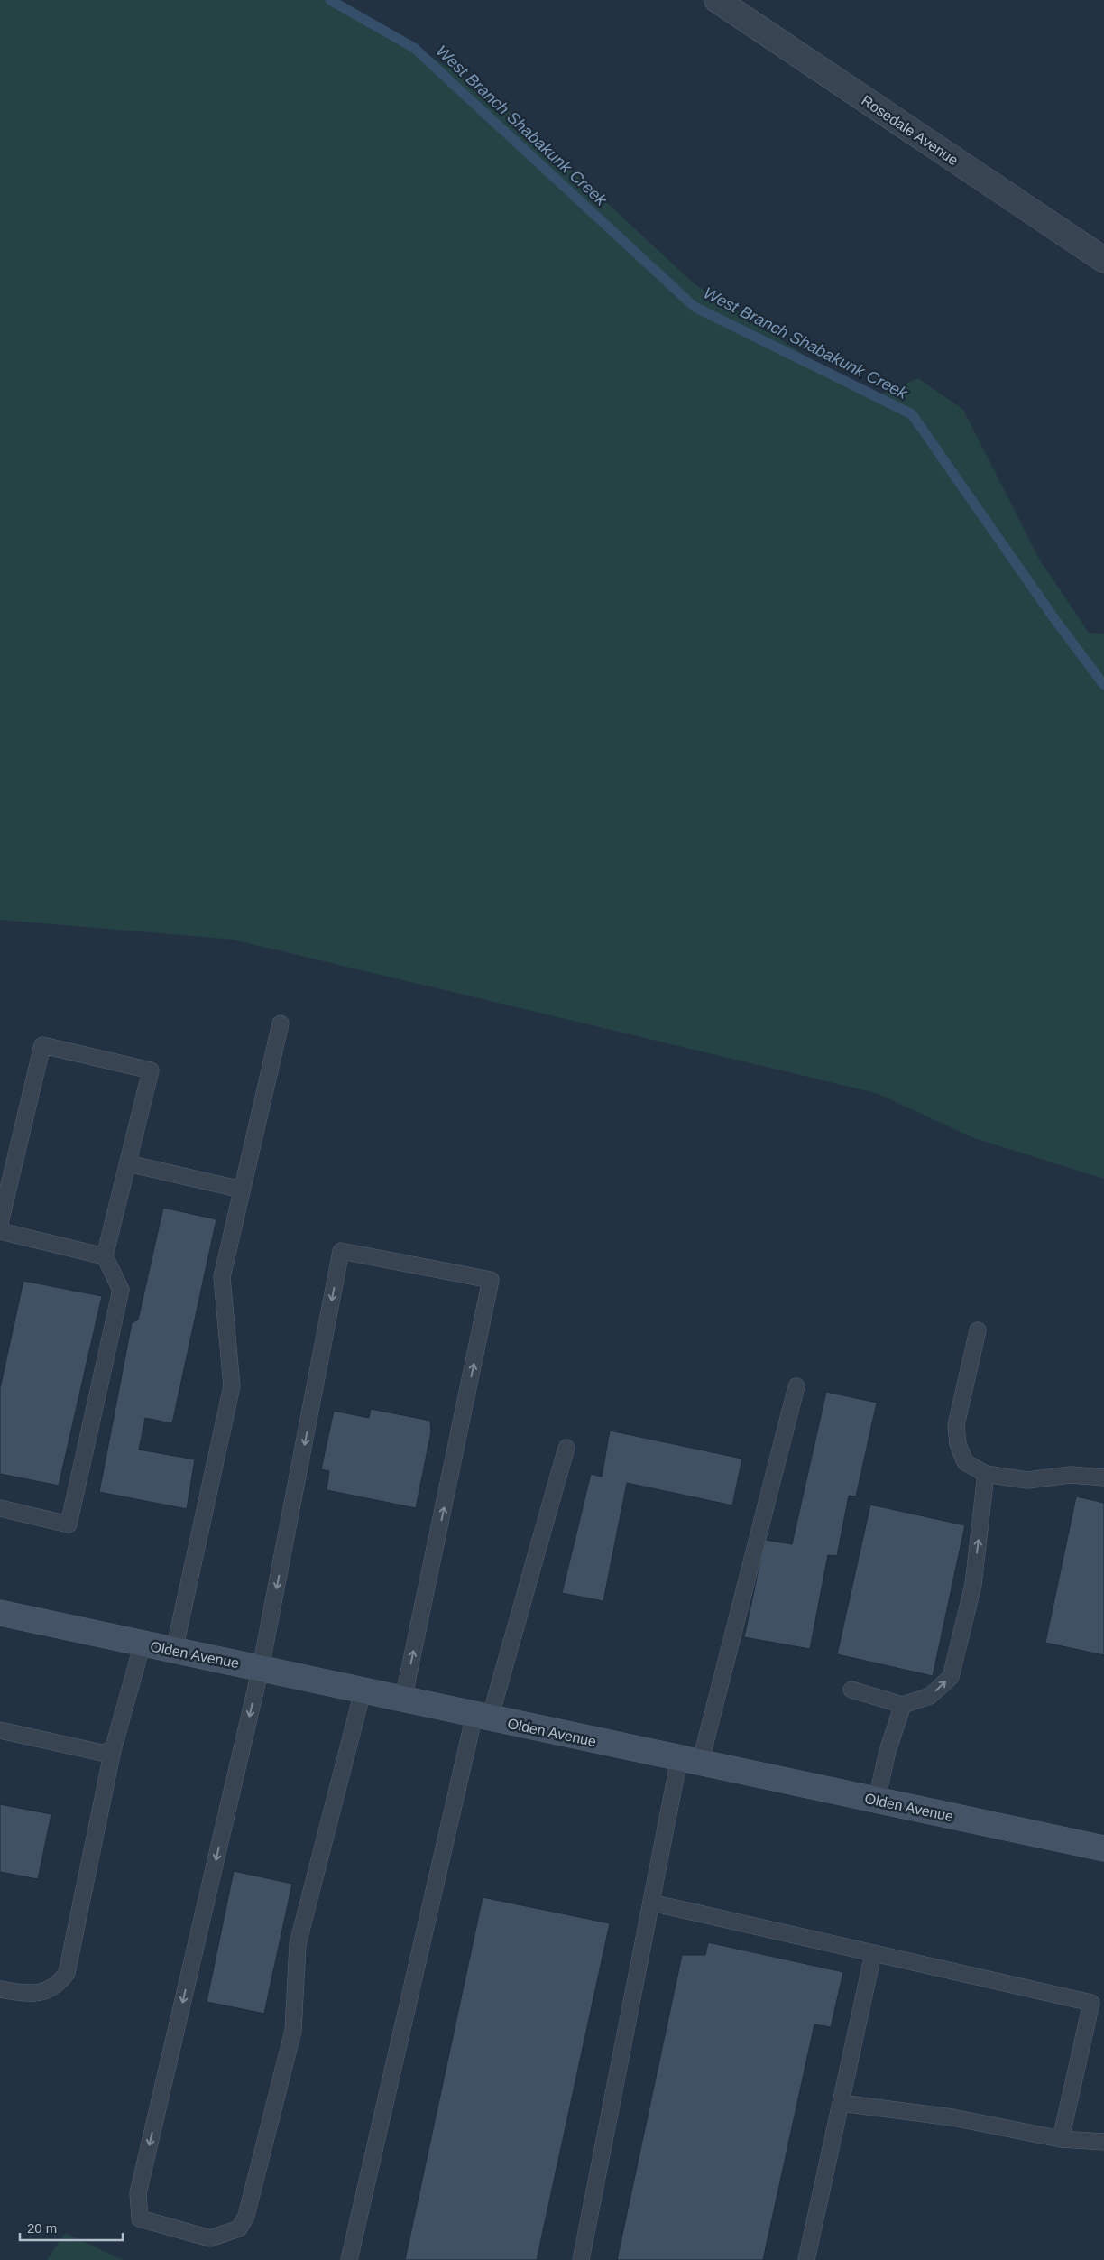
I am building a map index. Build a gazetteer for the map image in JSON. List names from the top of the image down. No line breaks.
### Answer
{"streets":{"main road":["Olden Avenue"],"street":["Rosedale Avenue"]},"water":["West Branch Shabakunk Creek"],"scale_bar":"20 m"}
